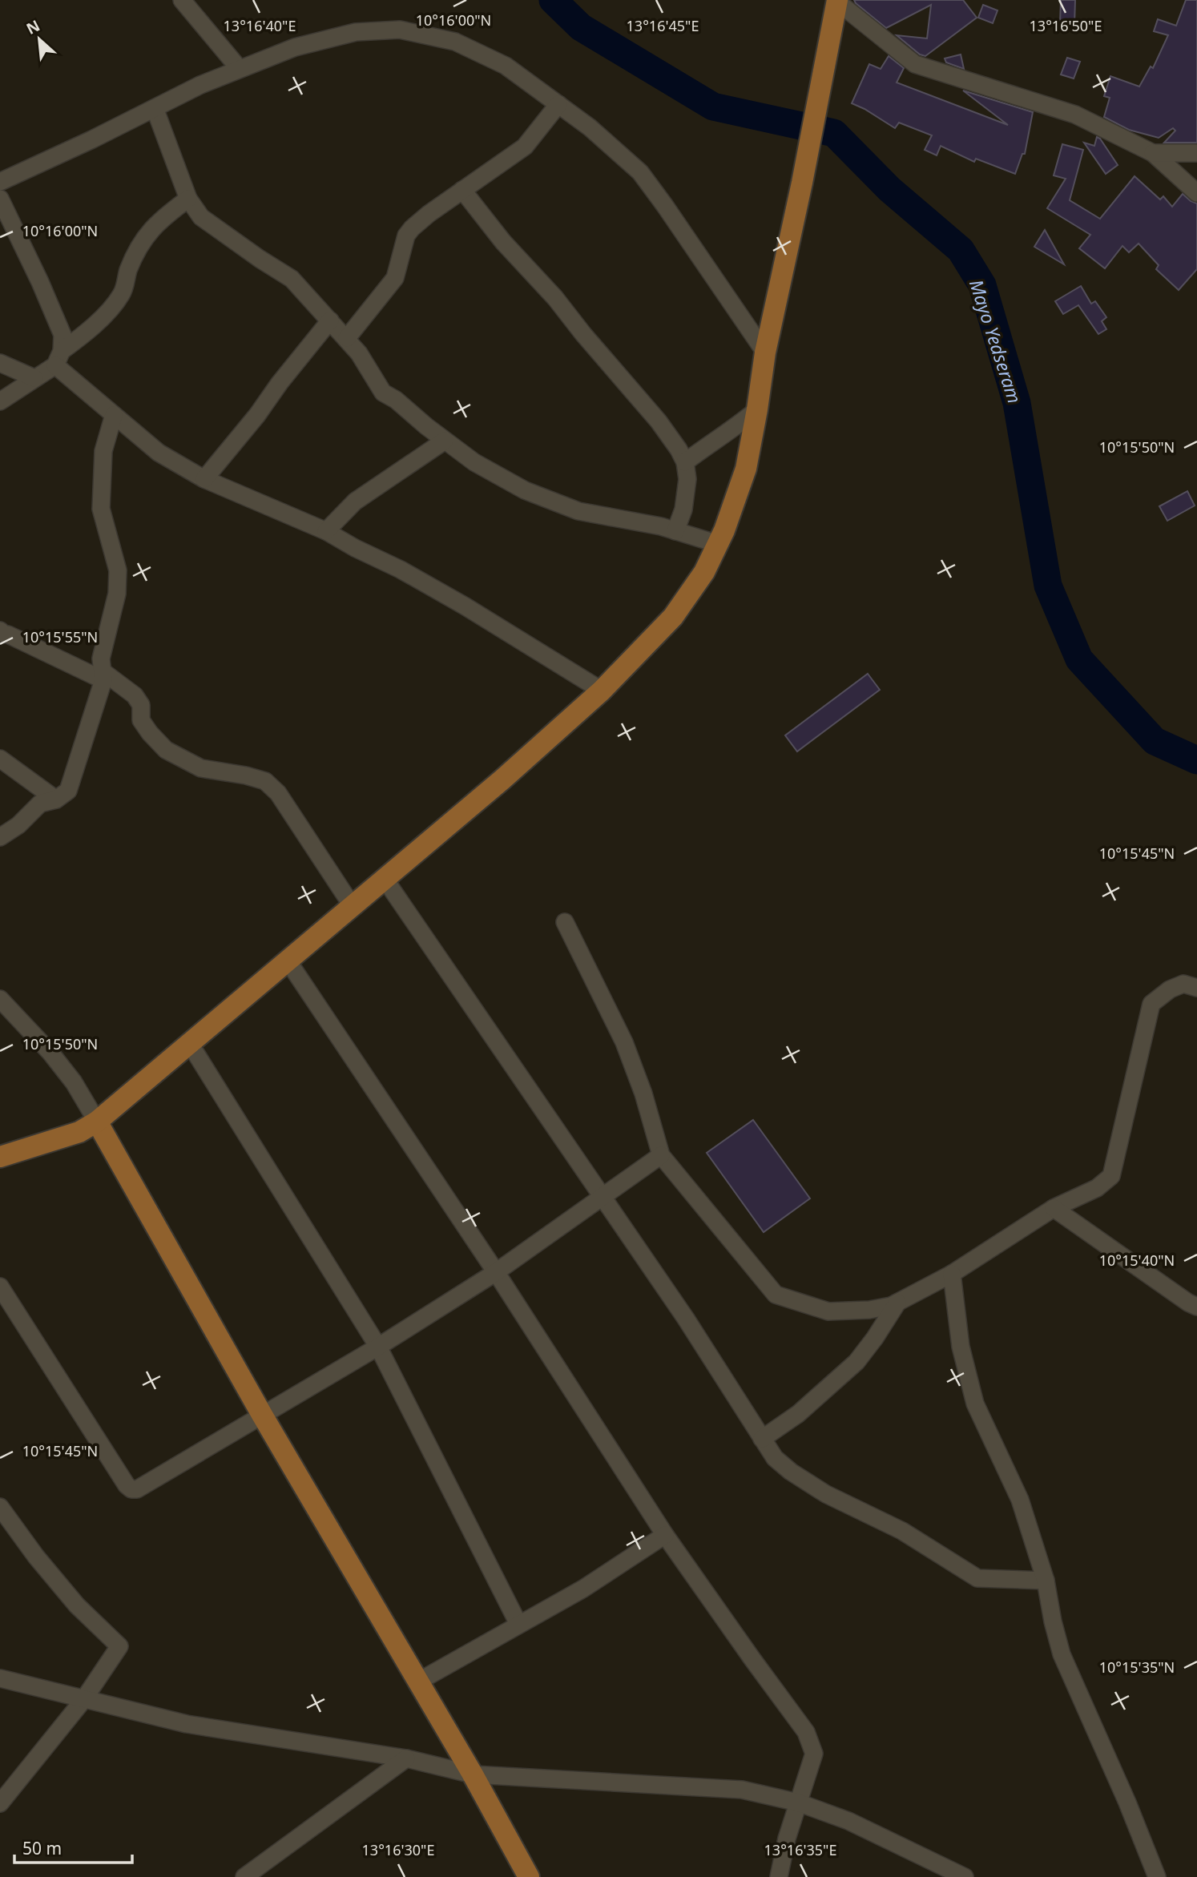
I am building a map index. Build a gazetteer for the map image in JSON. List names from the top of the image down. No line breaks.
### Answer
{"water":["Mayo Yedseram"],"scale_bar":"50 m","north":"top left","coordinates":["10°16'00\"N","13°16'40\"E","13°16'45\"E","13°16'50\"E","10°15'50\"N","10°15'55\"N","10°15'45\"N","10°15'40\"N","10°15'35\"N","13°16'30\"E","13°16'35\"E"]}
